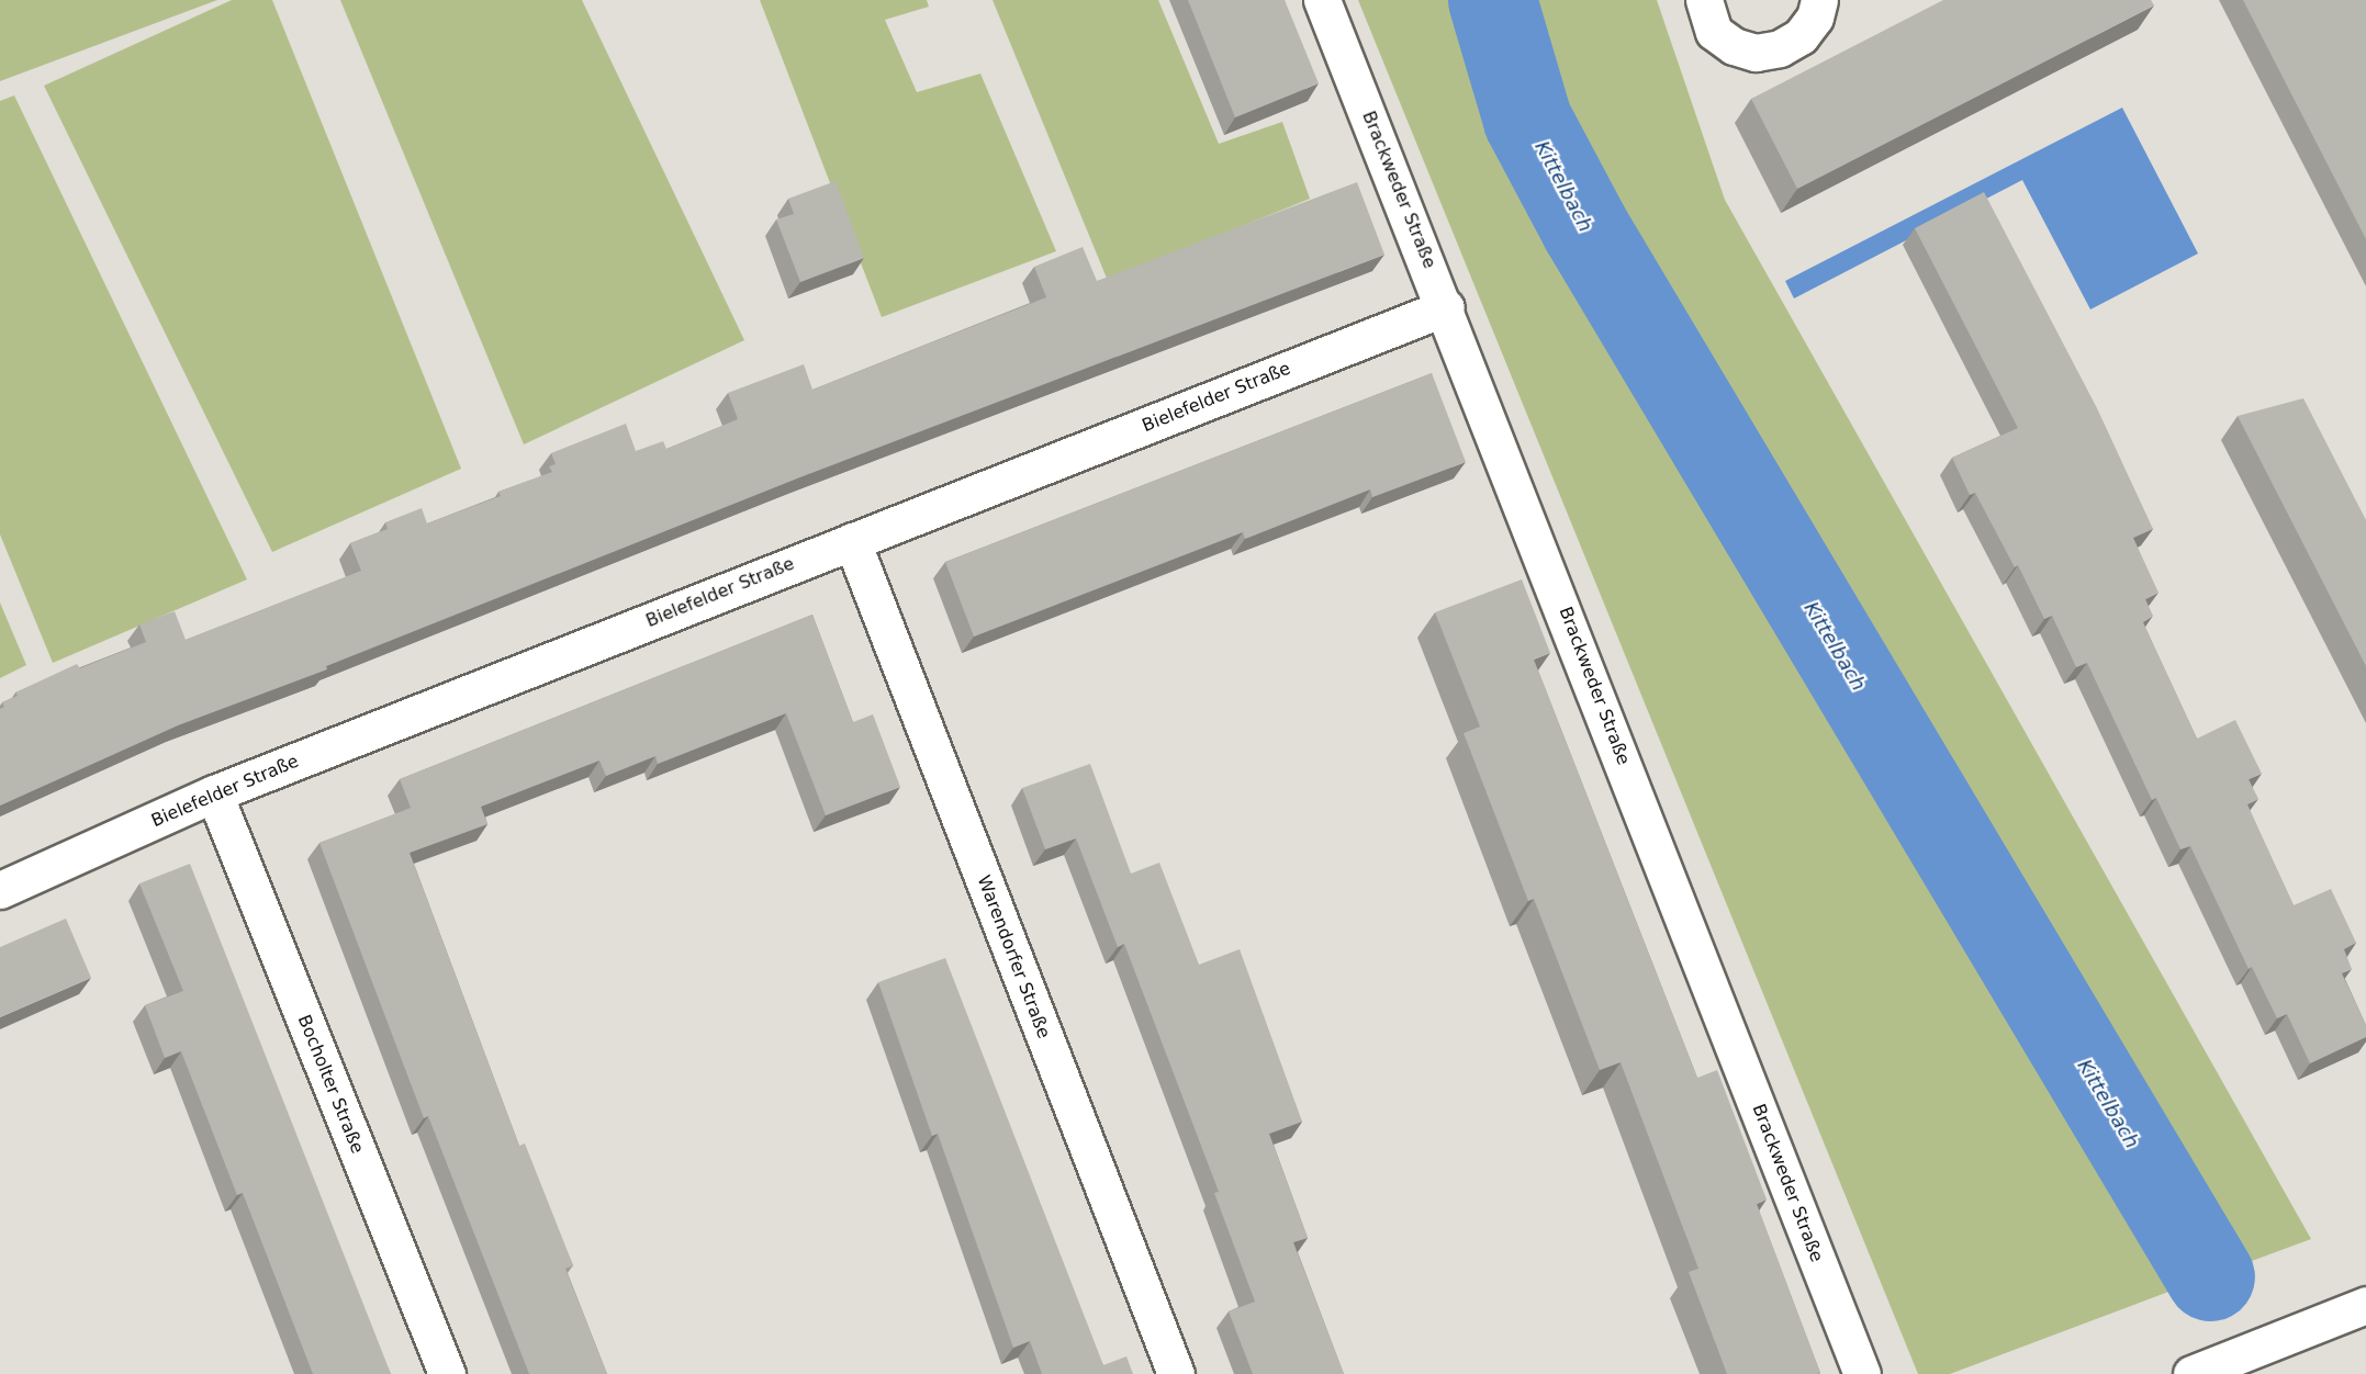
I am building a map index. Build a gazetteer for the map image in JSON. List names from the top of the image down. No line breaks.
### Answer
{"streets":{"street":["Brackweder Straße","Bielefelder Straße","Warendorfer Straße","Bocholter Straße"]},"crossings":[["Brackweder Straße","Bielefelder Straße"],["Bielefelder Straße","Warendorfer Straße"],["Bielefelder Straße","Bocholter Straße"]],"water":["Kittelbach"]}
